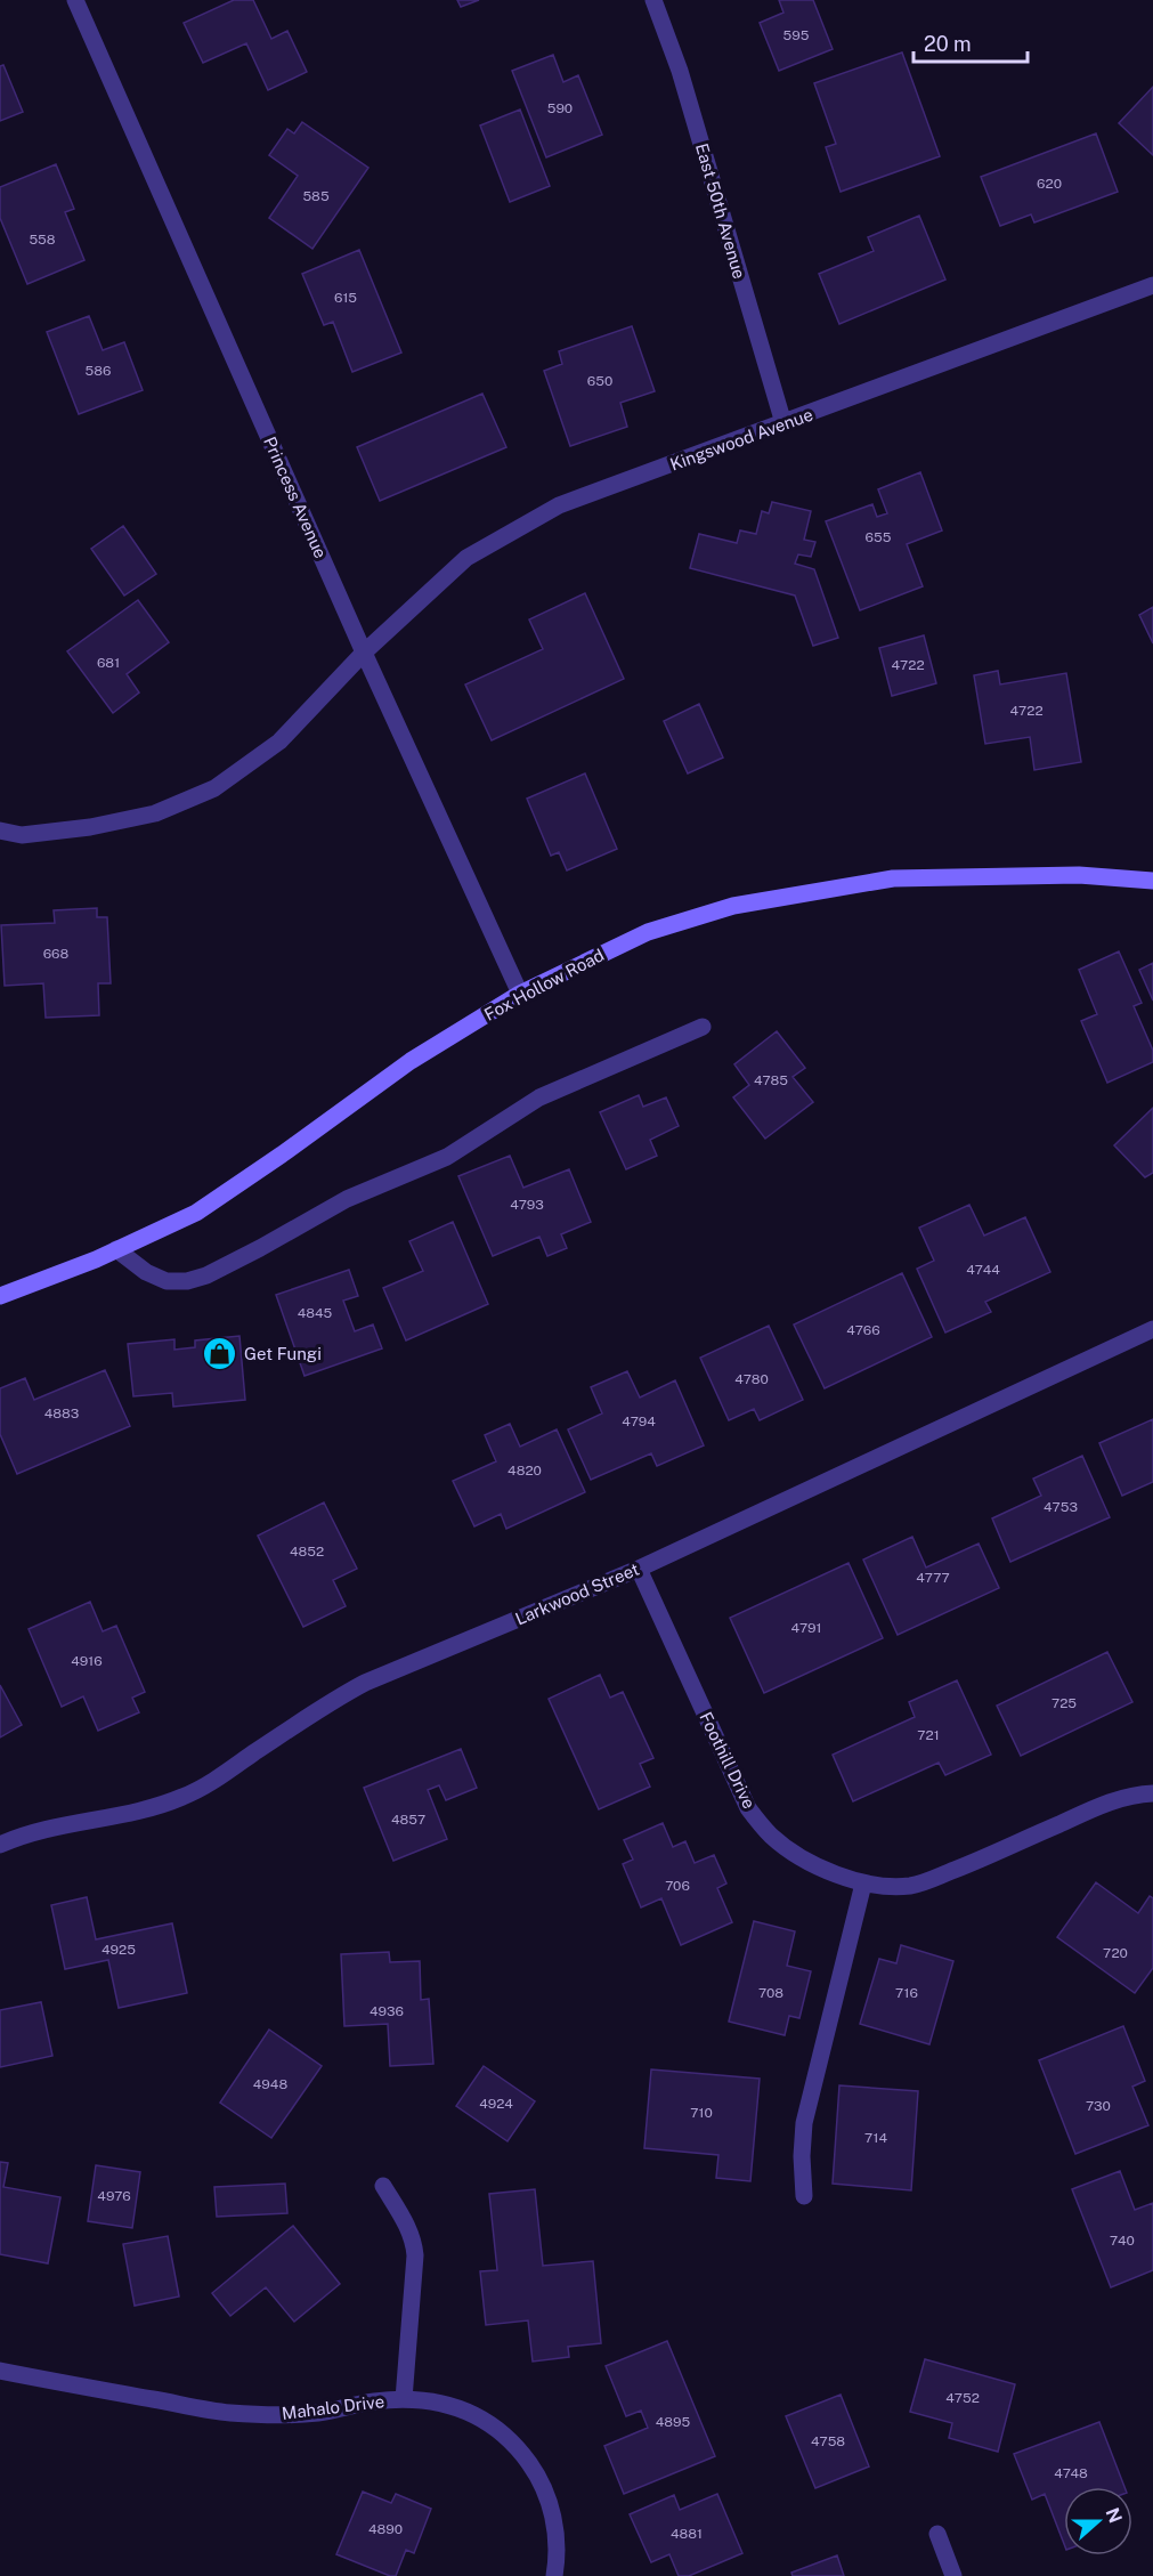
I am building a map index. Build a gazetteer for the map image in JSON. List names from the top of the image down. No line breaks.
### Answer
{"streets":{"main road":["Fox Hollow Road"],"street":["East 50th Avenue","Kingswood Avenue","Princess Avenue","Larkwood Street","Foothill Drive","Mahalo Drive"]},"crossings":[["East 50th Avenue","Kingswood Avenue"],["Kingswood Avenue","Princess Avenue"],["Princess Avenue","Fox Hollow Road"],["Larkwood Street","Foothill Drive"]],"places":{"shop":["Get Fungi"]},"house_numbers":["595","590","620","585","558","615","586","650","655","681","4722","4722","668","4785","4793","4744","4845","4766","4780","4883","4794","4820","4753","4852","4777","4791","4916","725","721","4857","706","4925","720","708","716","4936","4948","4924","730","710","714","4976","740","4752","4895","4758","4748","4890","4881"],"scale_bar":"20 m","north":"right"}
